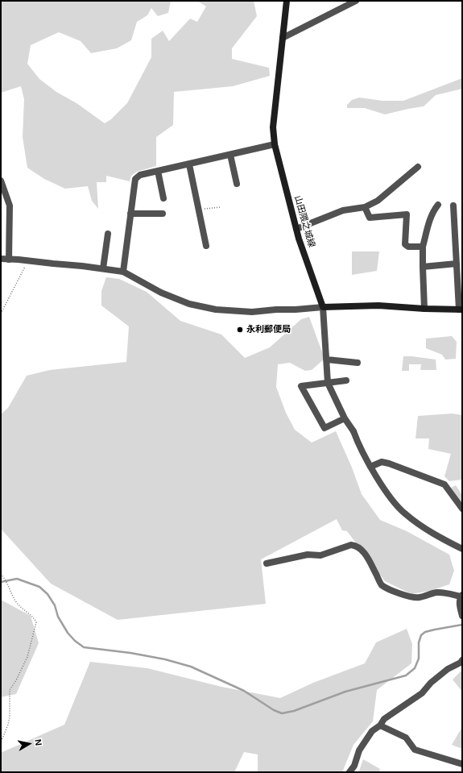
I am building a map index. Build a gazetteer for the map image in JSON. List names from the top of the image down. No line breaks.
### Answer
{"streets":{"main road":["山田隈之城線"]},"places":["永利郵便局"],"north":"right"}
